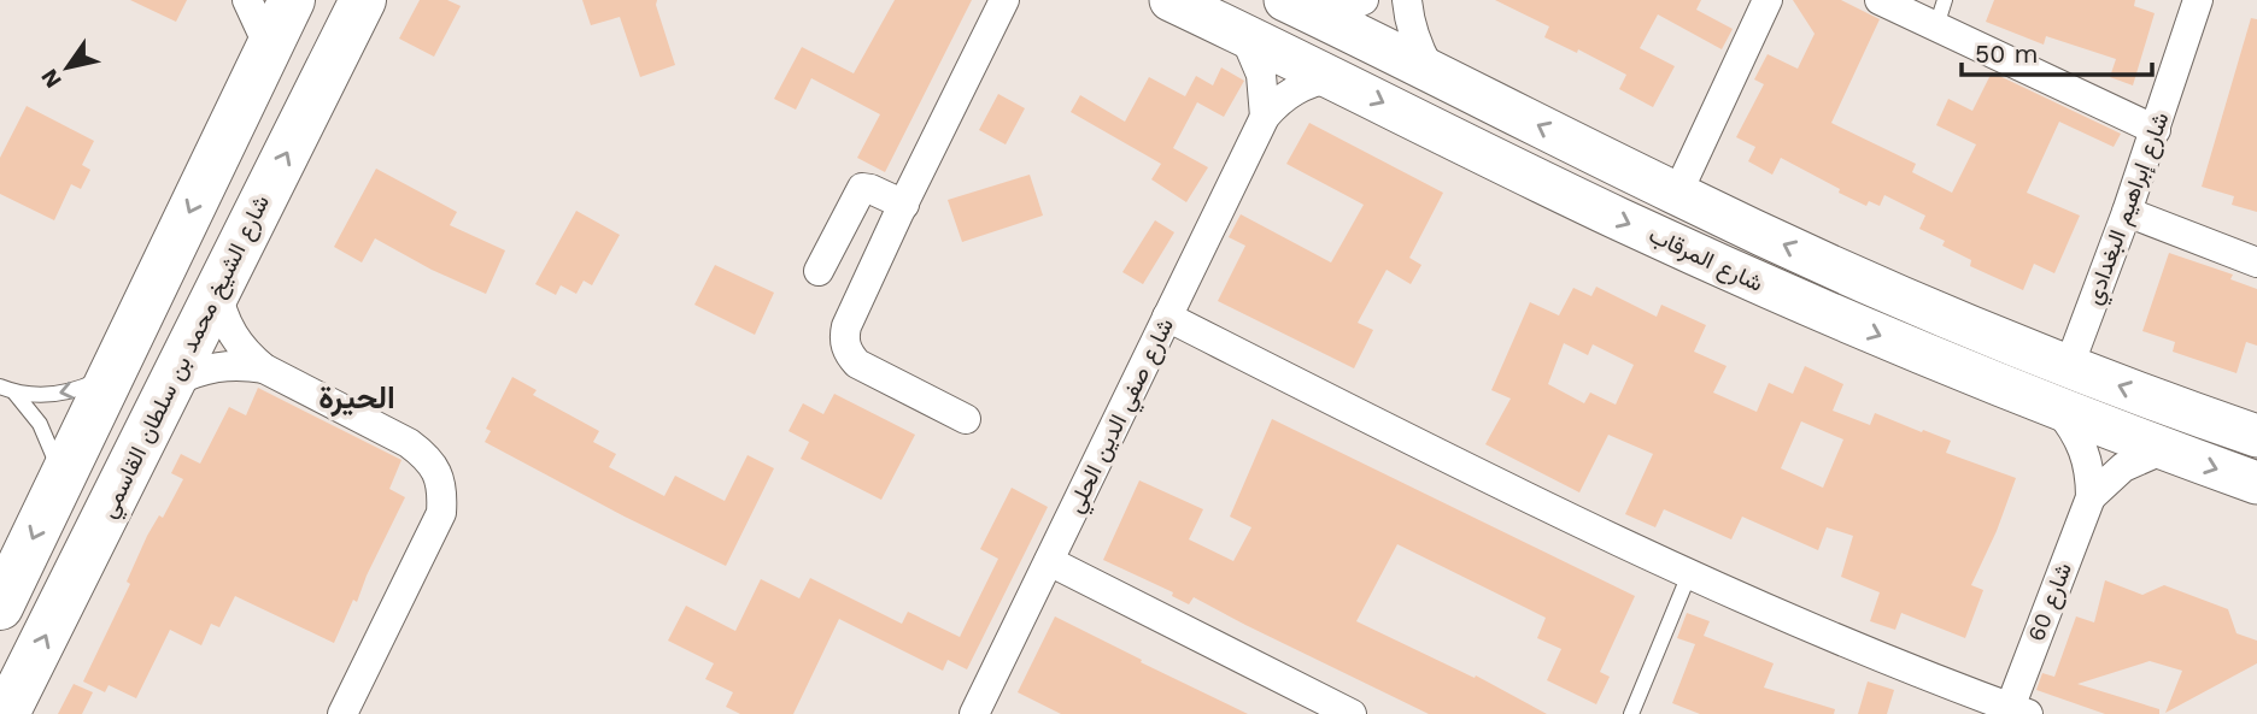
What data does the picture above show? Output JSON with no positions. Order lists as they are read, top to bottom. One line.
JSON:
{"streets":{"main road":["شارع المرقاب","شارع الشيخ محمد بن سلطان القاسمي"],"street":["شارع إبراهيم البغدادي","شارع صفي الدين الحلي","شارع 60"]},"crossings":[["شارع إبراهيم البغدادي","شارع المرقاب"],["شارع المرقاب","شارع صفي الدين الحلي"],["شارع المرقاب","شارع 60"]],"districts":["الحيرة"],"scale_bar":"50 m","north":"bottom left"}
